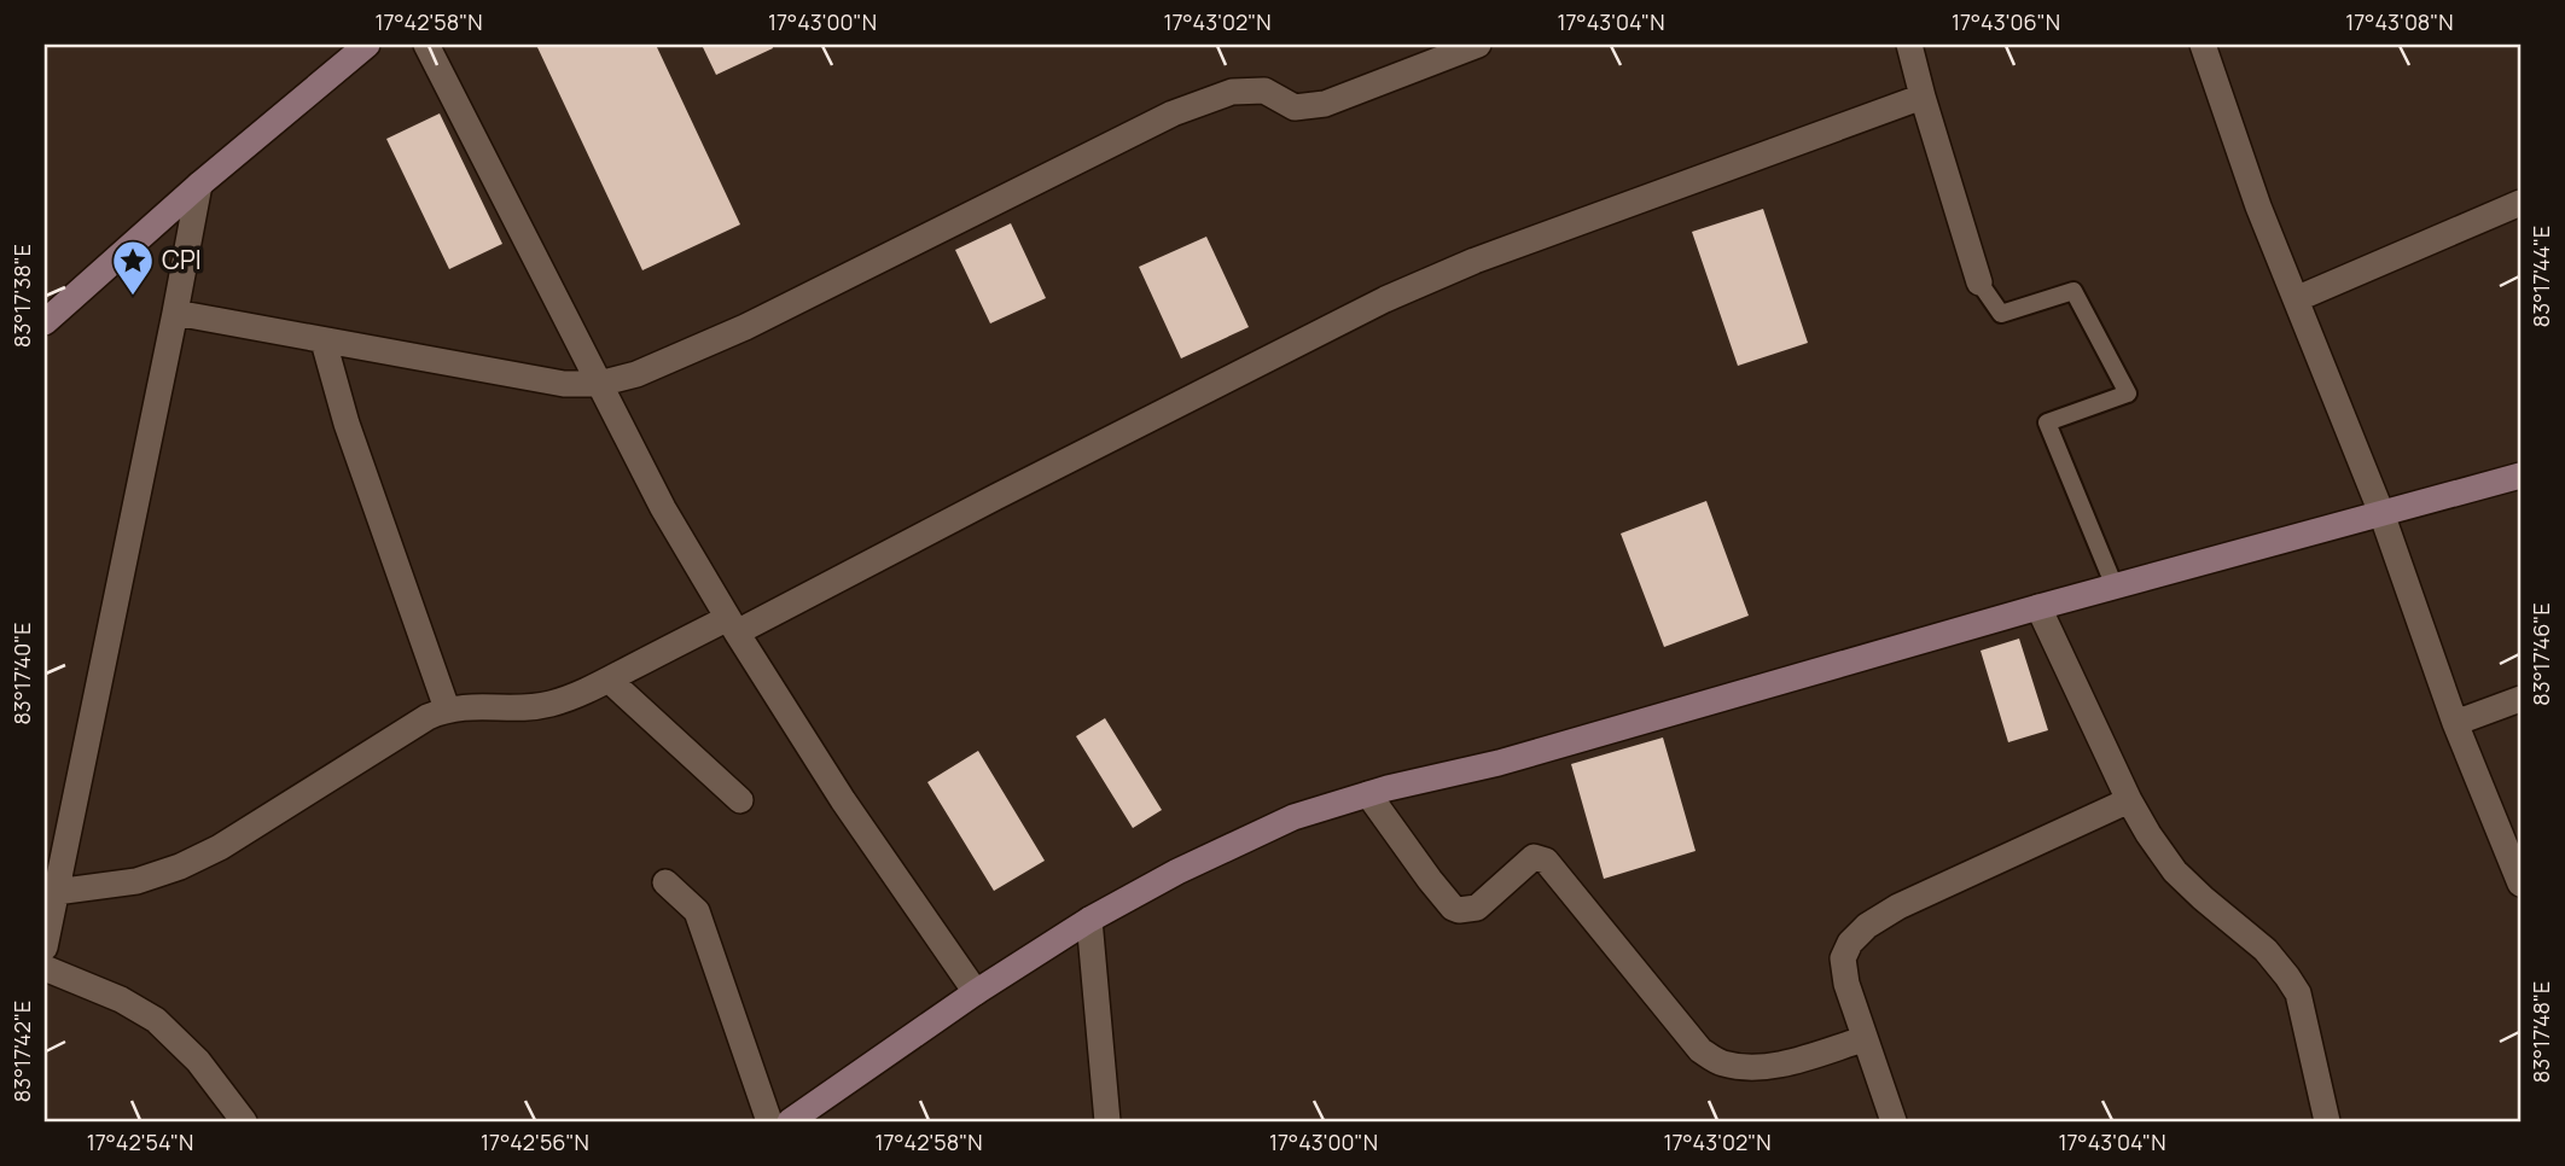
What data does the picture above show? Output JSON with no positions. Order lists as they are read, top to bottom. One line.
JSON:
{"places":{"place":["CPI"]},"coordinates":["17°42'58\"N","17°43'00\"N","17°43'02\"N","17°43'04\"N","17°43'06\"N","17°43'08\"N","83°17'44\"E","83°17'38\"E","83°17'46\"E","83°17'40\"E","83°17'48\"E","83°17'42\"E","17°42'54\"N","17°42'56\"N"]}
